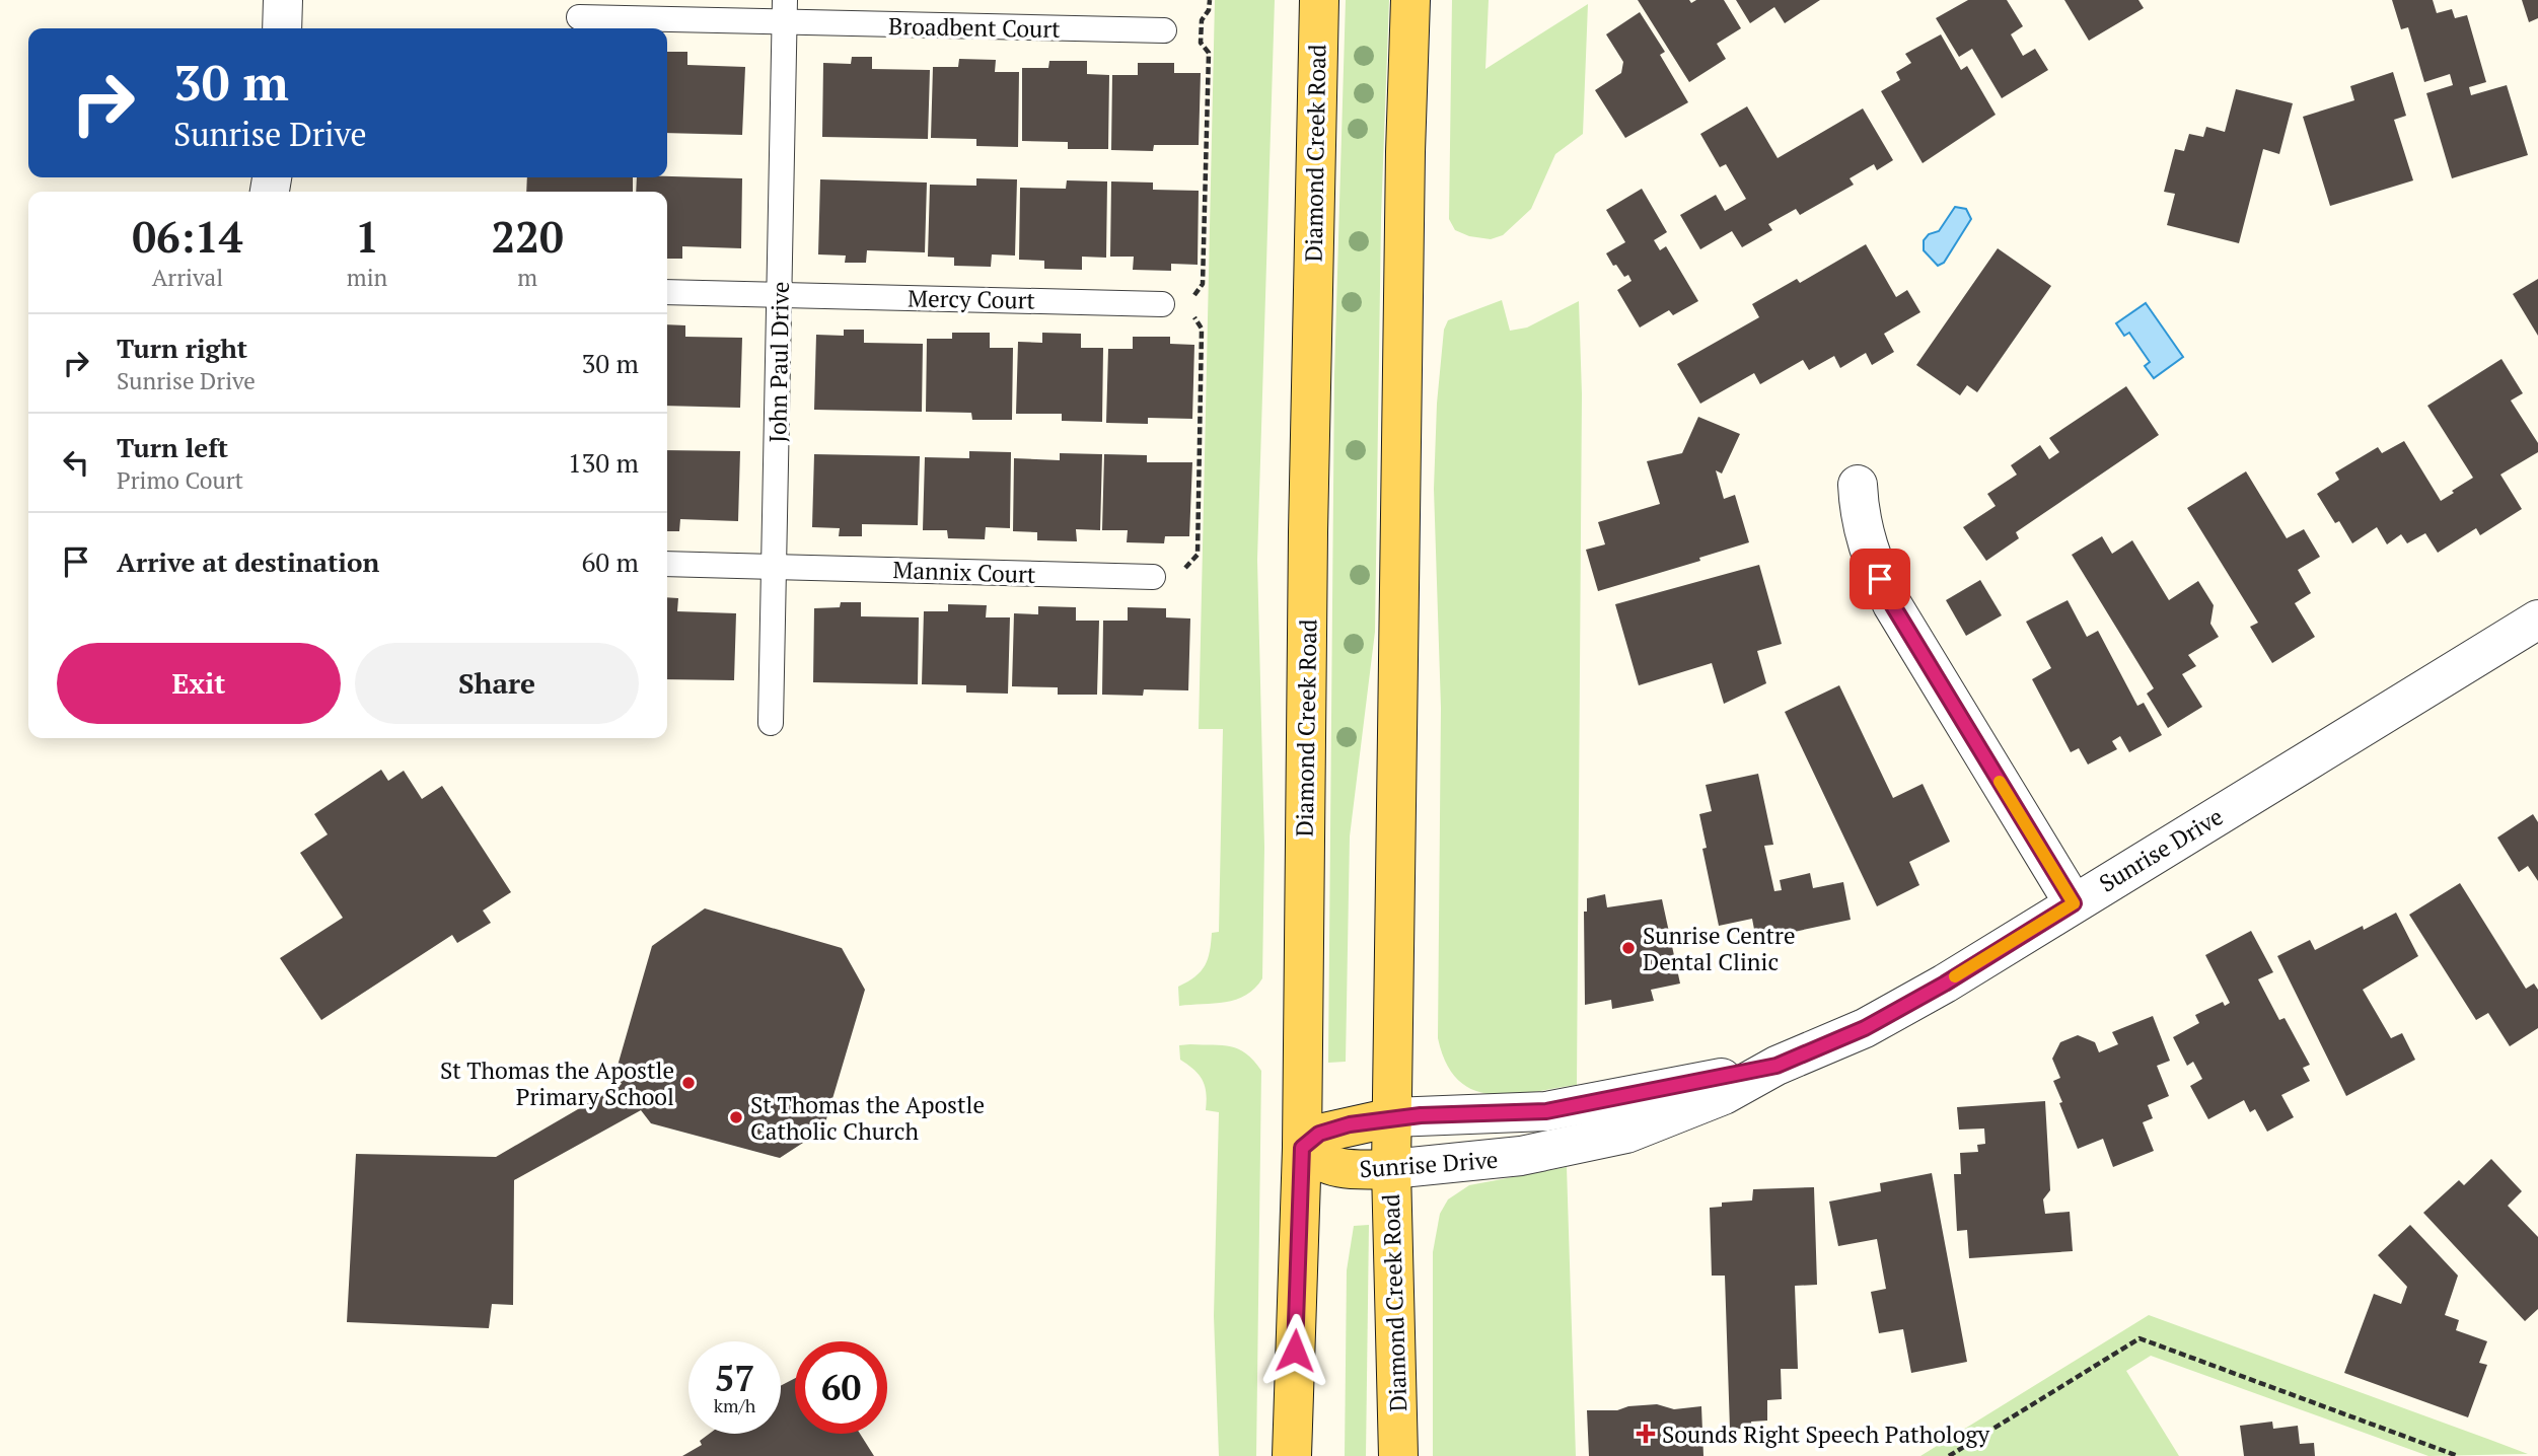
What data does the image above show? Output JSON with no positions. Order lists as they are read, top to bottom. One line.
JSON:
{"streets":{"main road":["Diamond Creek Road","Sunrise Drive"],"lane":["Broadbent Court","Mercy Court","John Paul Drive","Mannix Court"]},"crossings":[["Broadbent Court","John Paul Drive"],["Diamond Creek Road","Sunrise Drive"],["Mercy Court","John Paul Drive"],["John Paul Drive","Mannix Court"]],"places":{"other":["Sunrise Centre Dental Clinic","St Thomas the Apostle Primary School","St Thomas the Apostle Catholic Church"],"health":["Sounds Right Speech Pathology"]},"page":{"turn":["30 m","Sunrise Drive"],"eta":["06:14","Arrival","1","min","220","m"],"list":[{"name":"Turn right","note":"Sunrise Drive","value":"30 m"},{"name":"Turn left","note":"Primo Court","value":"130 m"},{"name":"Arrive at destination","value":"60 m"}],"buttons":["Exit","Share"],"speed":"57 km/h","limit":"60"}}
